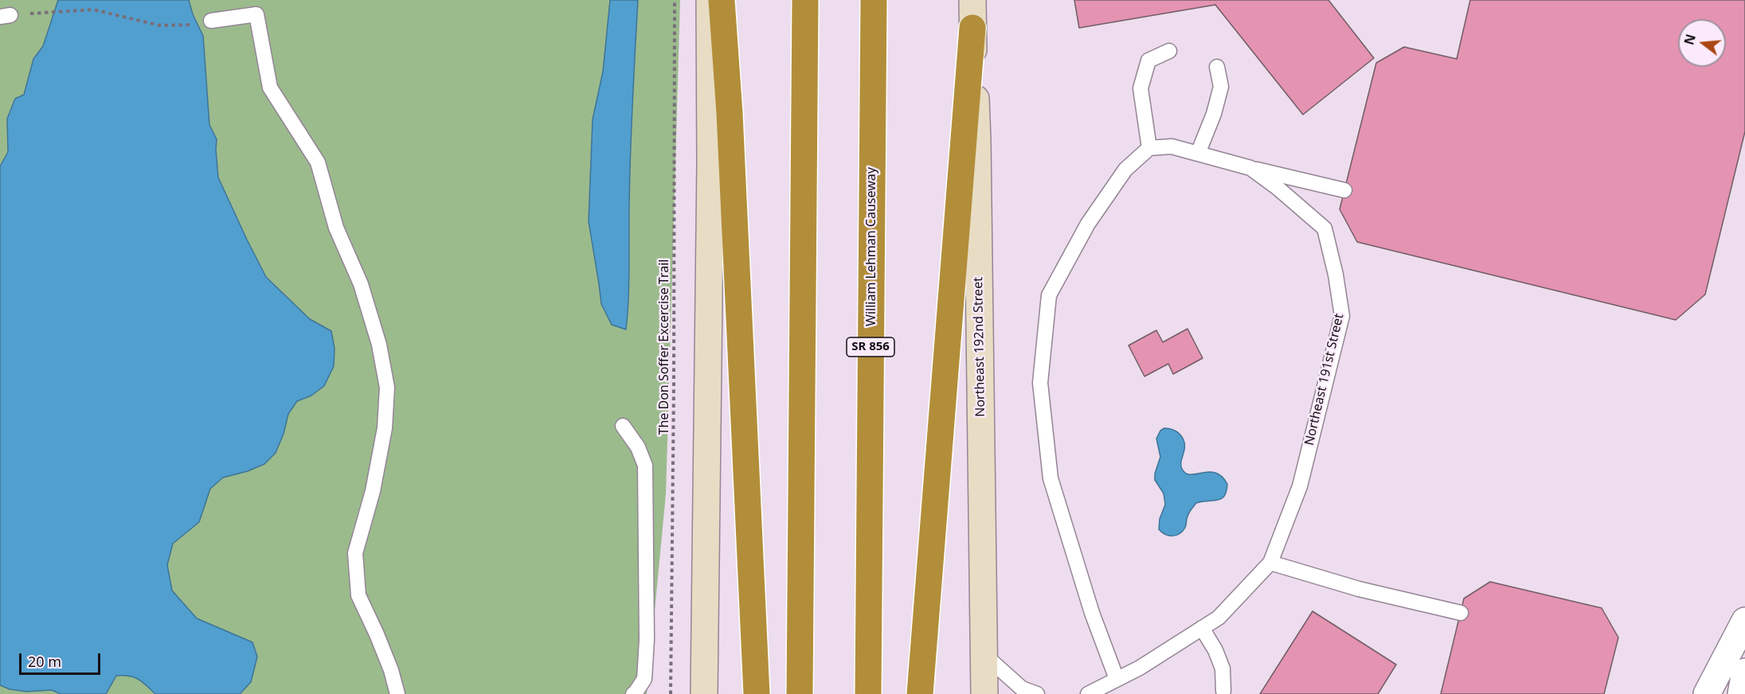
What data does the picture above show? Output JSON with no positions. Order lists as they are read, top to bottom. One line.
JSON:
{"streets":{"highway":["William Lehman Causeway","SR 856"],"street":["Northeast 192nd Street"],"lane":["Northeast 191st Street"],"path":["The Don Soffer Excercise Trail"]},"scale_bar":"20 m","north":"left"}
